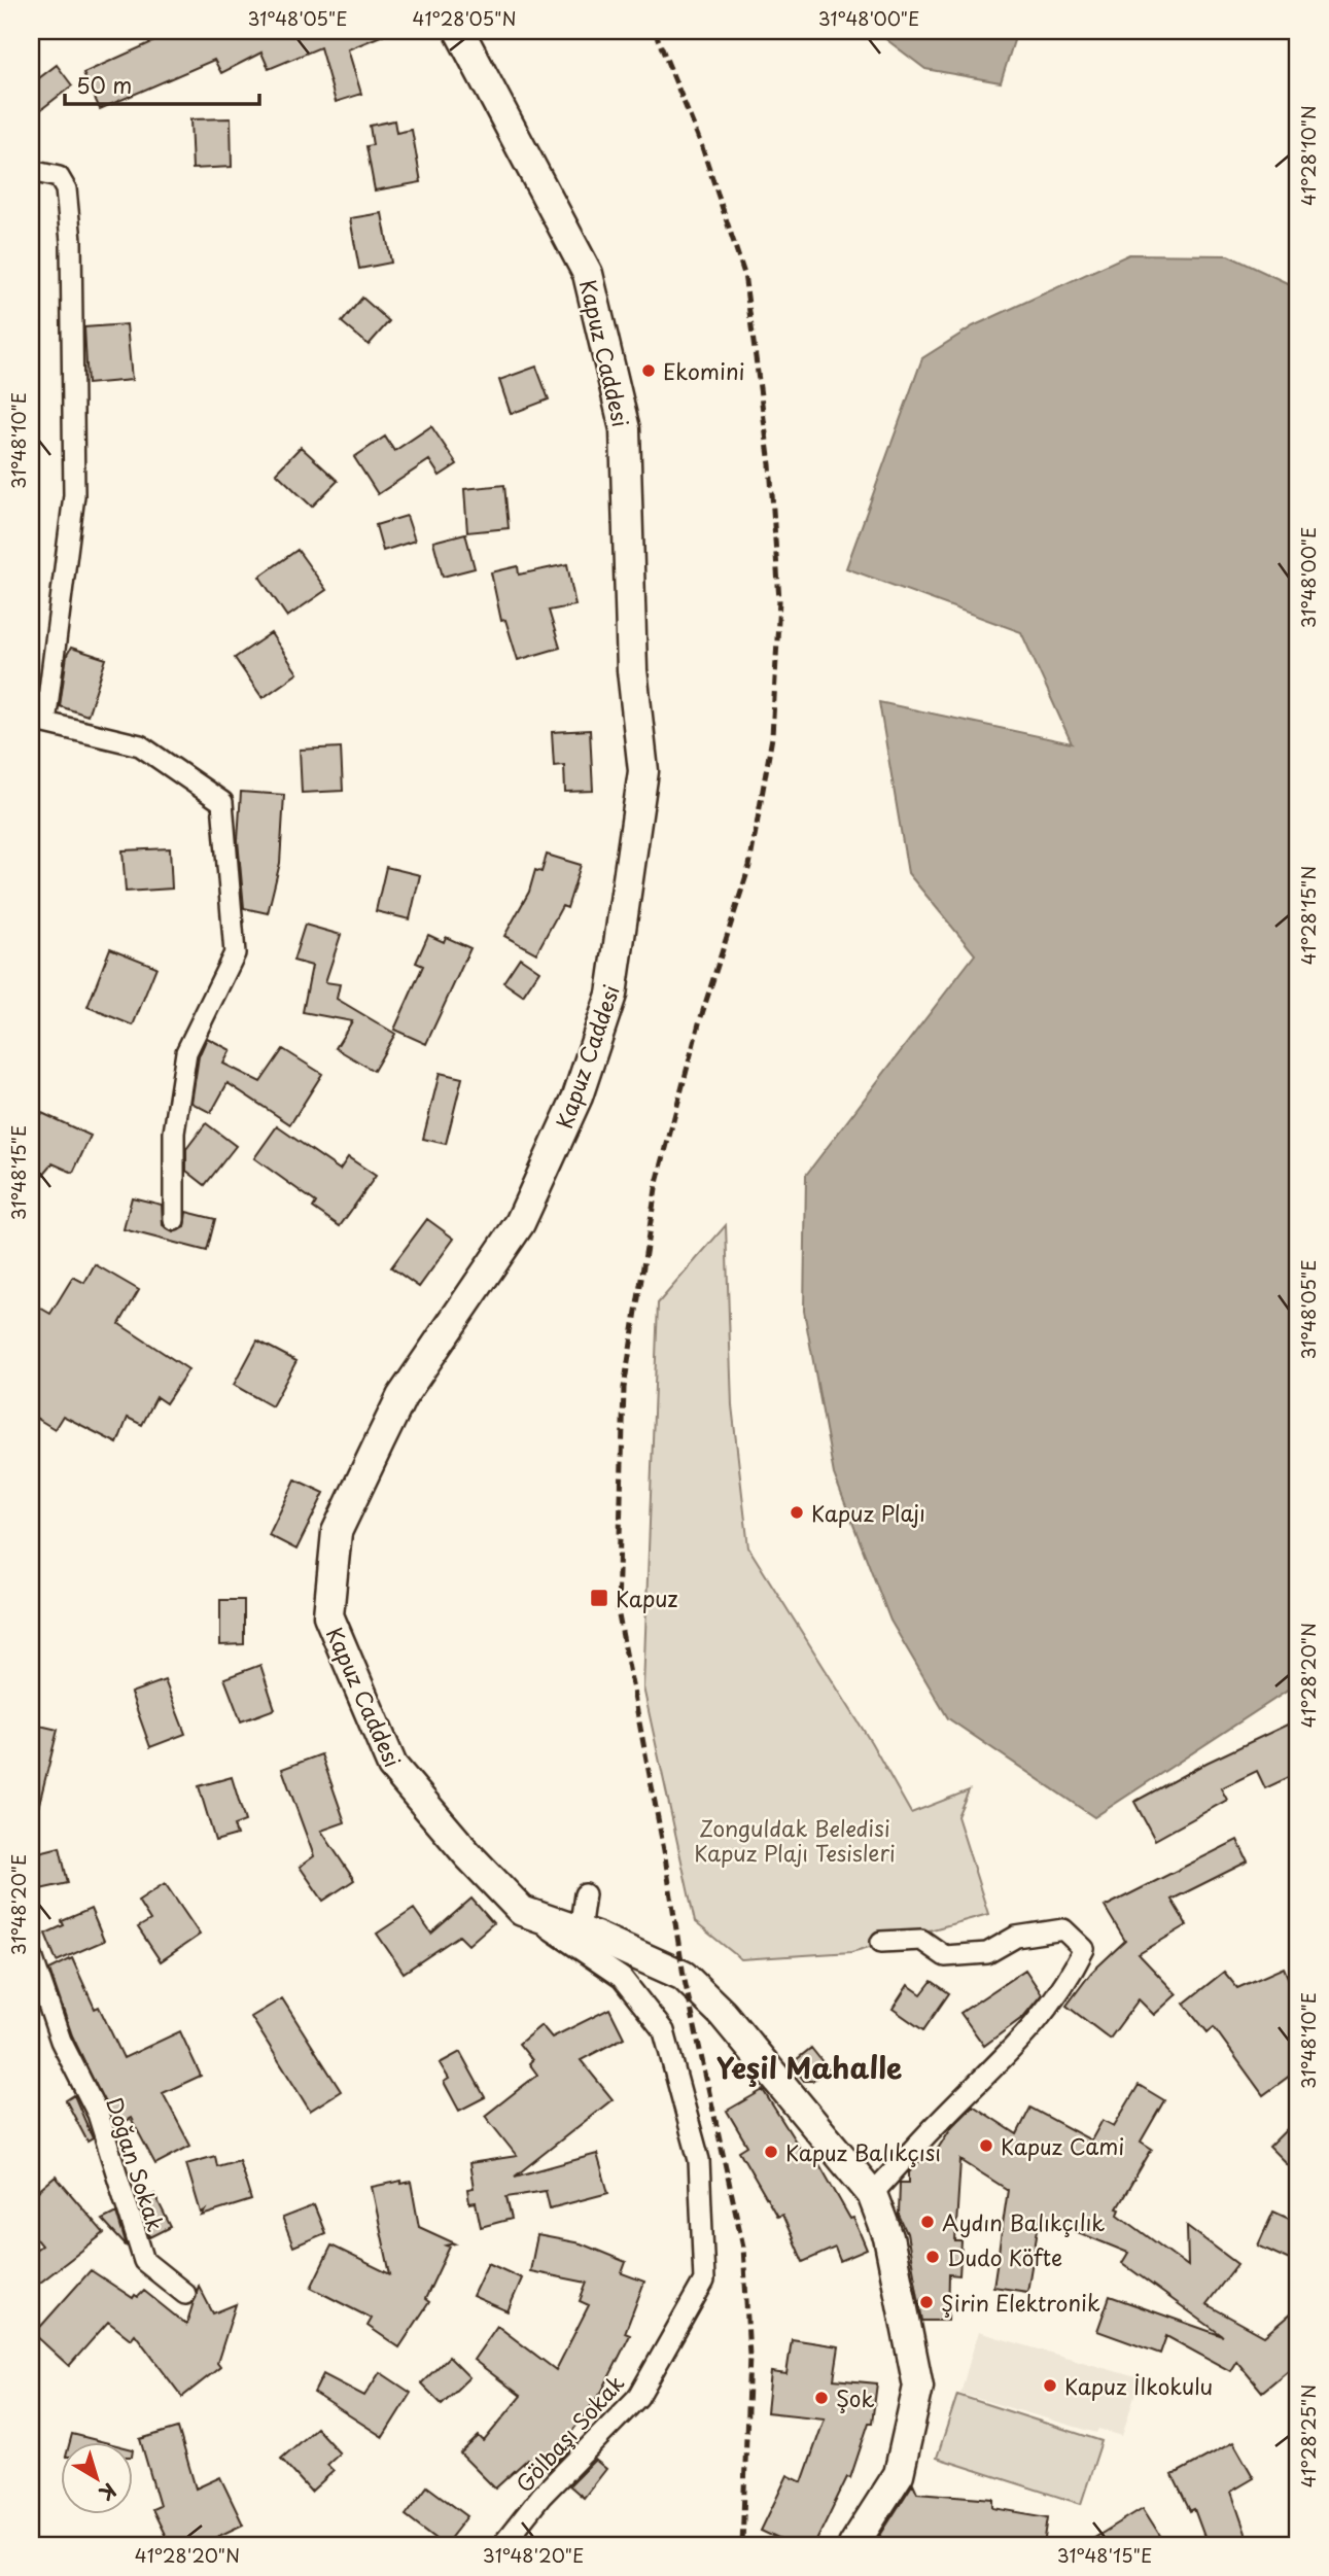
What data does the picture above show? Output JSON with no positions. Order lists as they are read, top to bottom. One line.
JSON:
{"streets":{"main road":["Kapuz Caddesi"],"street":["Doğan Sokak","Gölbaşı Sokak"]},"crossings":[["Kapuz Caddesi","Gölbaşı Sokak"]],"districts":["Yeşil Mahalle"],"parks":["Zonguldak Beledisi Kapuz Plajı Tesisleri"],"places":{"other":["Ekomini","Kapuz Plajı","Kapuz Cami","Kapuz Balıkçısı","Aydın Balıkçılık","Dudo Köfte","Şirin Elektronik","Kapuz İlkokulu","Şok"],"transit":["Kapuz"]},"scale_bar":"50 m","north":"bottom right","coordinates":["31°48'05\"E","41°28'05\"N","31°48'00\"E","41°28'10\"N","31°48'10\"E","41°28'15\"N","31°48'15\"E","41°28'20\"N","31°48'20\"E","41°28'25\"N"]}
